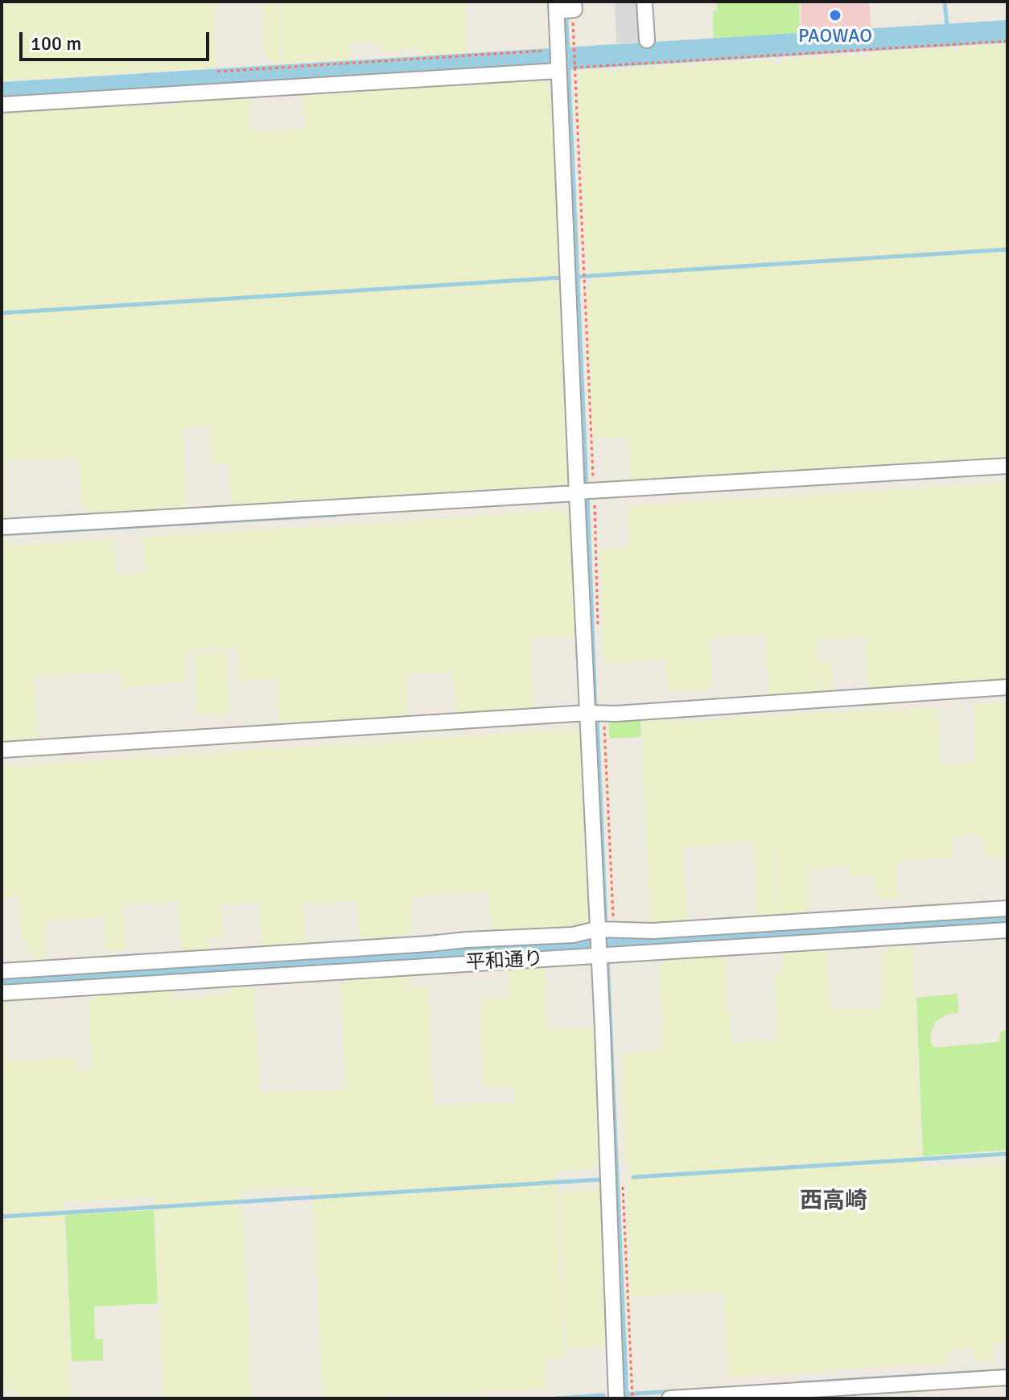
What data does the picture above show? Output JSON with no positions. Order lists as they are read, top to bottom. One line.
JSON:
{"streets":{"street":["平和通り"]},"districts":["西高崎"],"places":["PAOWAO"],"scale_bar":"100 m"}
